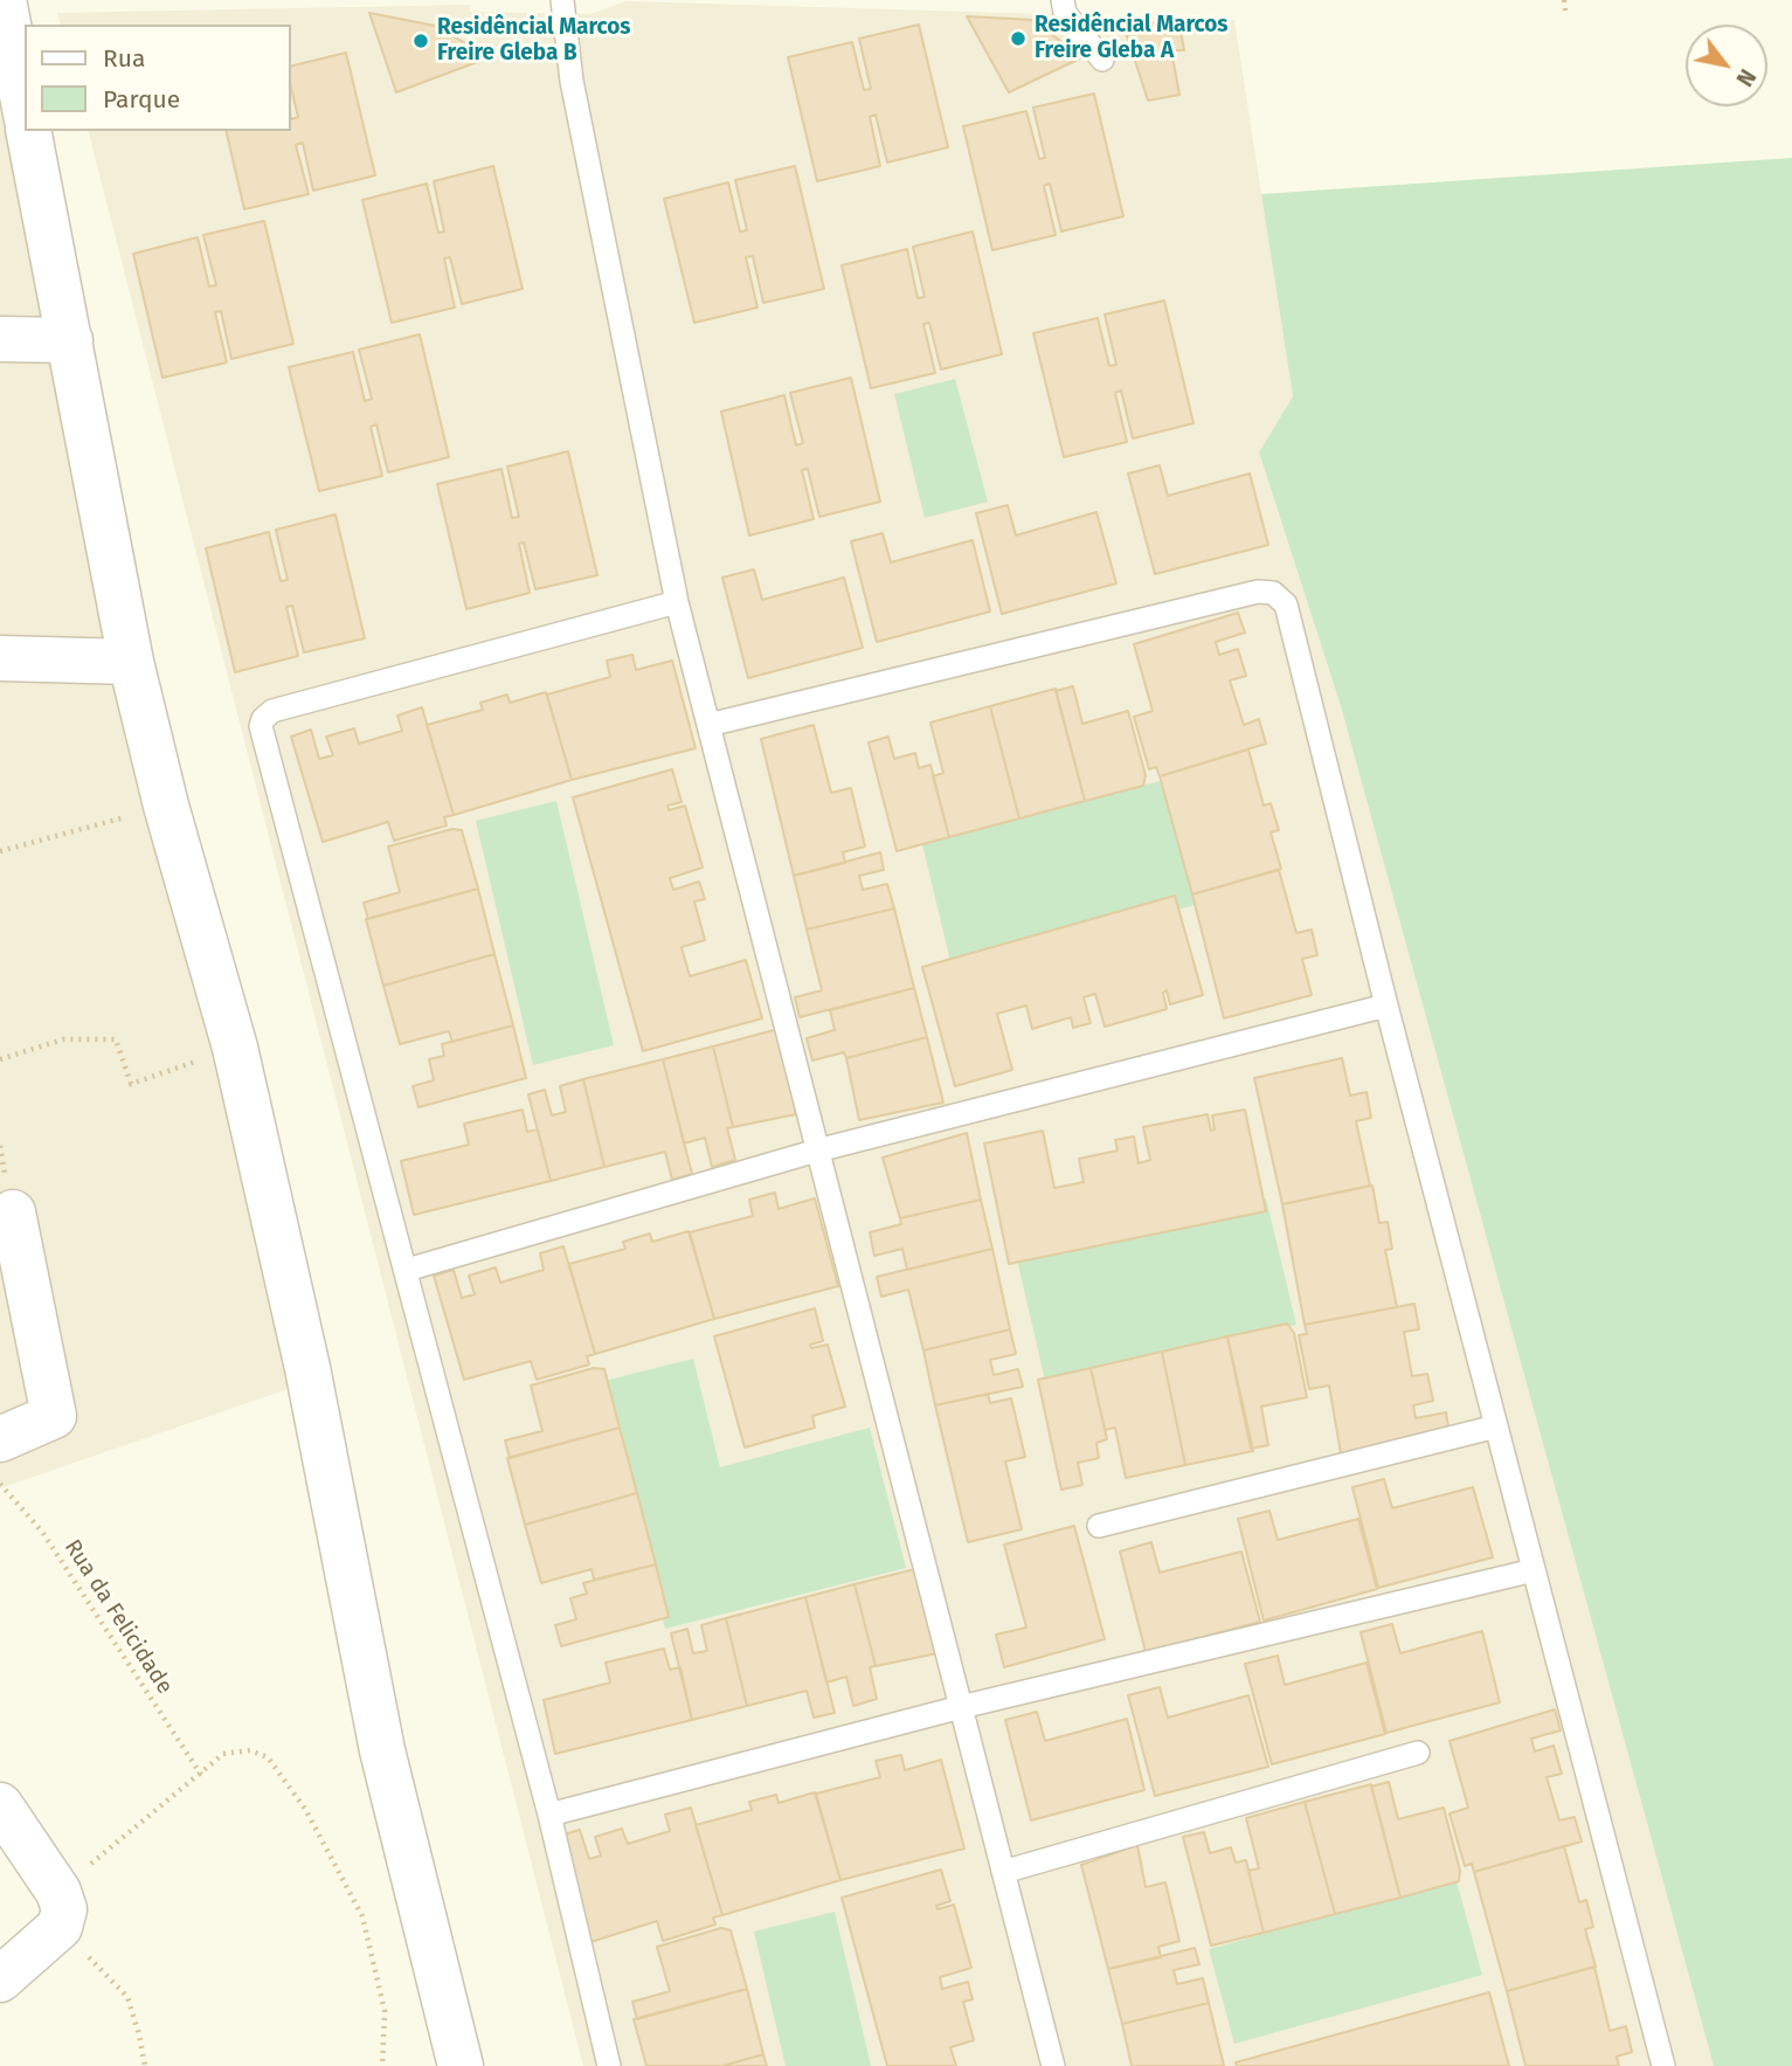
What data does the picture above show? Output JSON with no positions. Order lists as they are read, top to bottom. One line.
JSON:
{"streets":{"path":["Rua da Felicidade"]},"places":["Residêncial Marcos Freire Gleba A","Residêncial Marcos Freire Gleba B"],"legend":["Rua","Parque"],"north":"bottom right"}
